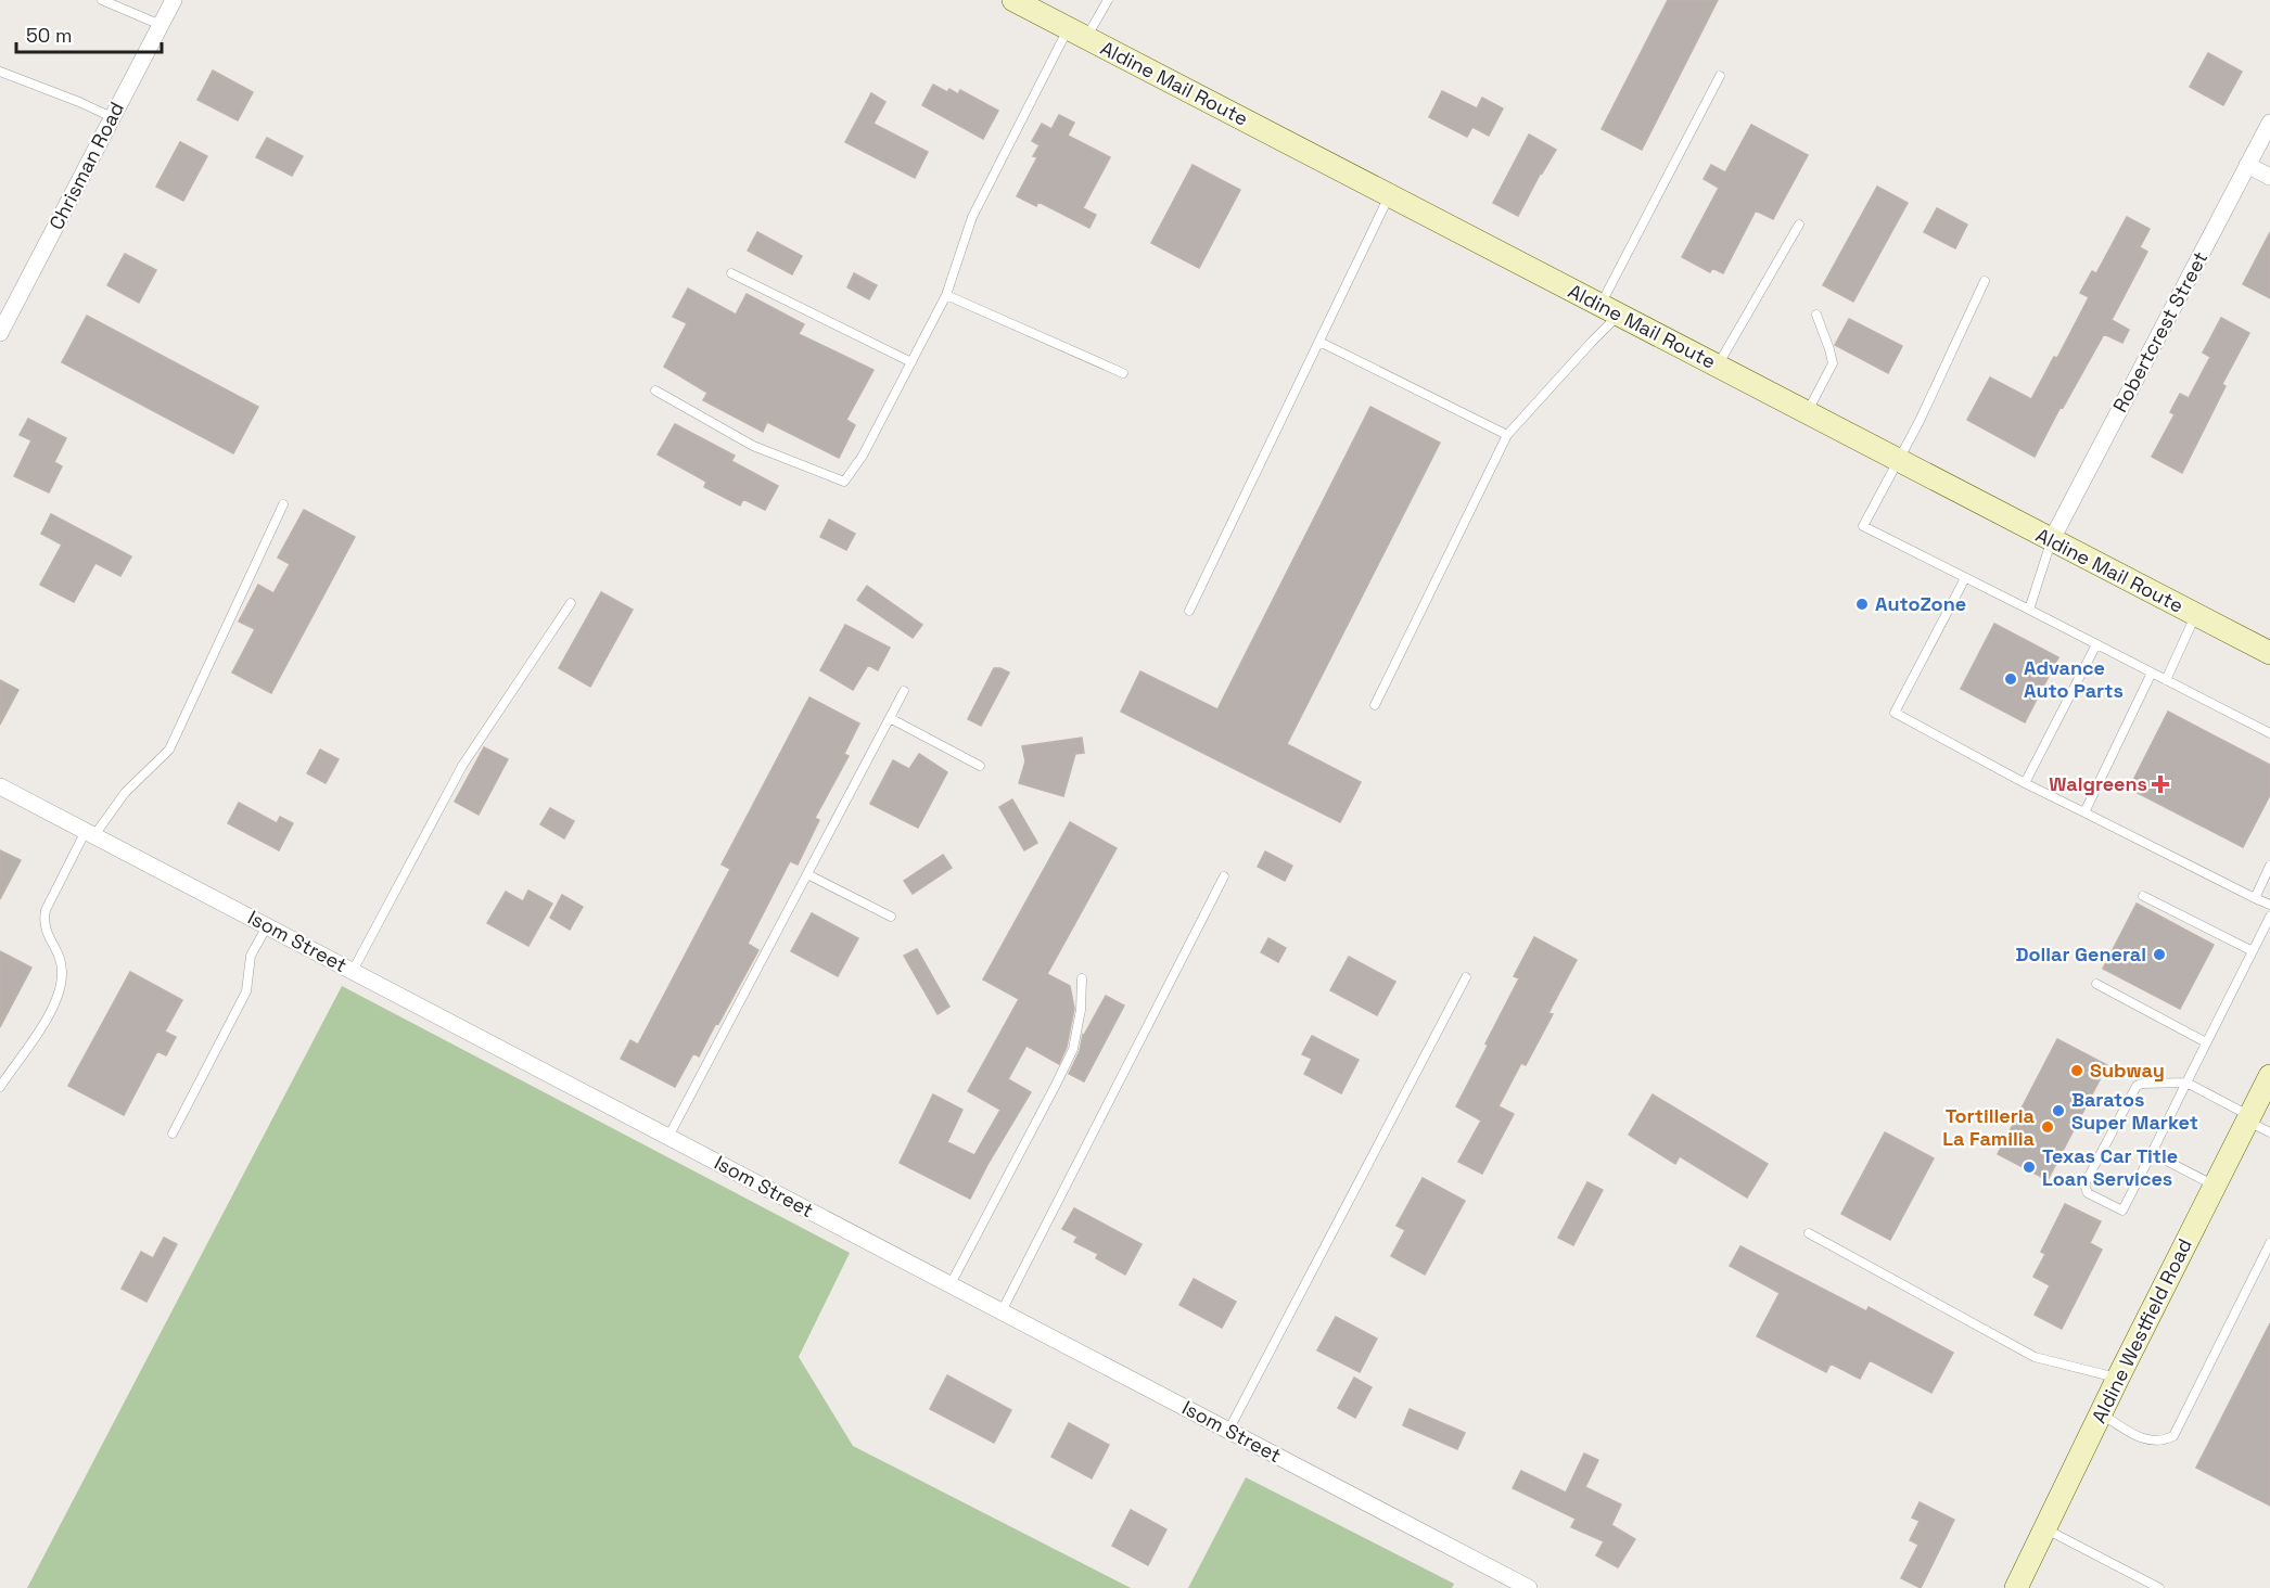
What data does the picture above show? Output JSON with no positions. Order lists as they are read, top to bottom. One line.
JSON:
{"streets":{"main road":["Aldine Mail Route","Aldine Westfield Road"],"street":["Chrisman Road","Robertcrest Street","Isom Street"]},"crossings":[["Aldine Mail Route","Robertcrest Street"]],"places":{"other":["AutoZone","Advance Auto Parts","Dollar General","Subway","Baratos Super Market","Tortilleria La Familia","Texas Car Title Loan Services"],"health":["Walgreens"]},"scale_bar":"50 m"}
